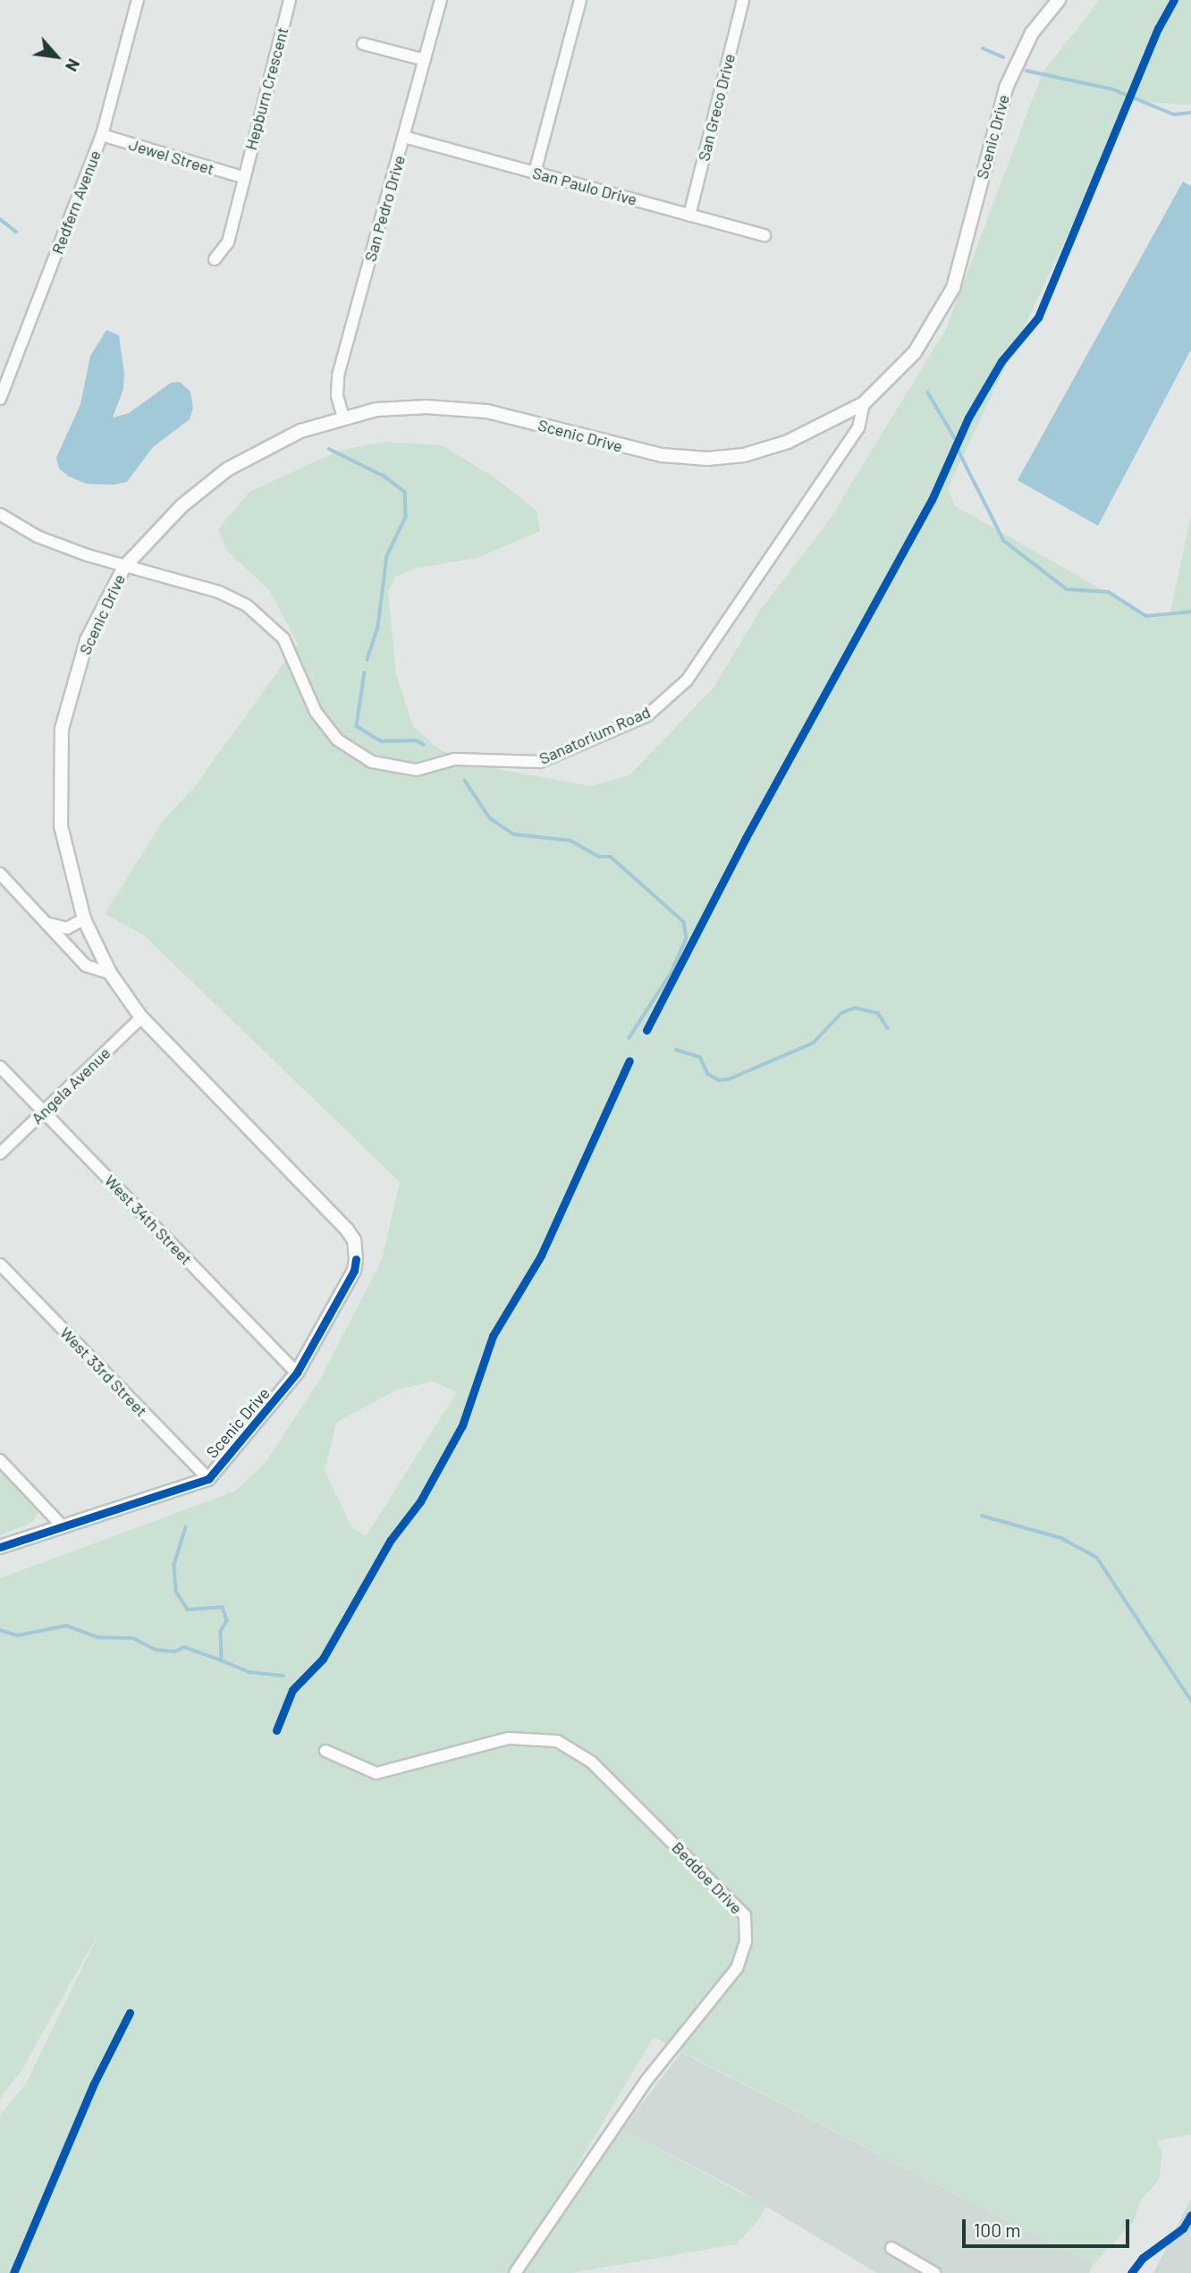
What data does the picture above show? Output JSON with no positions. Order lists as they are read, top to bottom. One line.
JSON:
{"streets":{"street":["Hepburn Crescent","San Greco Drive","Scenic Drive","Jewel Street","San Paulo Drive","Redfern Avenue","San Pedro Drive","Sanatorium Road","Angela Avenue","West 34th Street","West 33rd Street","Beddoe Drive"]},"crossings":[["Hepburn Crescent","Jewel Street"],["San Greco Drive","San Paulo Drive"],["Scenic Drive","San Pedro Drive"],["Scenic Drive","Sanatorium Road"],["Scenic Drive","Angela Avenue"],["Scenic Drive","West 34th Street"],["Scenic Drive","West 33rd Street"],["Jewel Street","Redfern Avenue"],["San Paulo Drive","San Pedro Drive"],["Angela Avenue","West 34th Street"]],"scale_bar":"100 m","north":"bottom right"}
